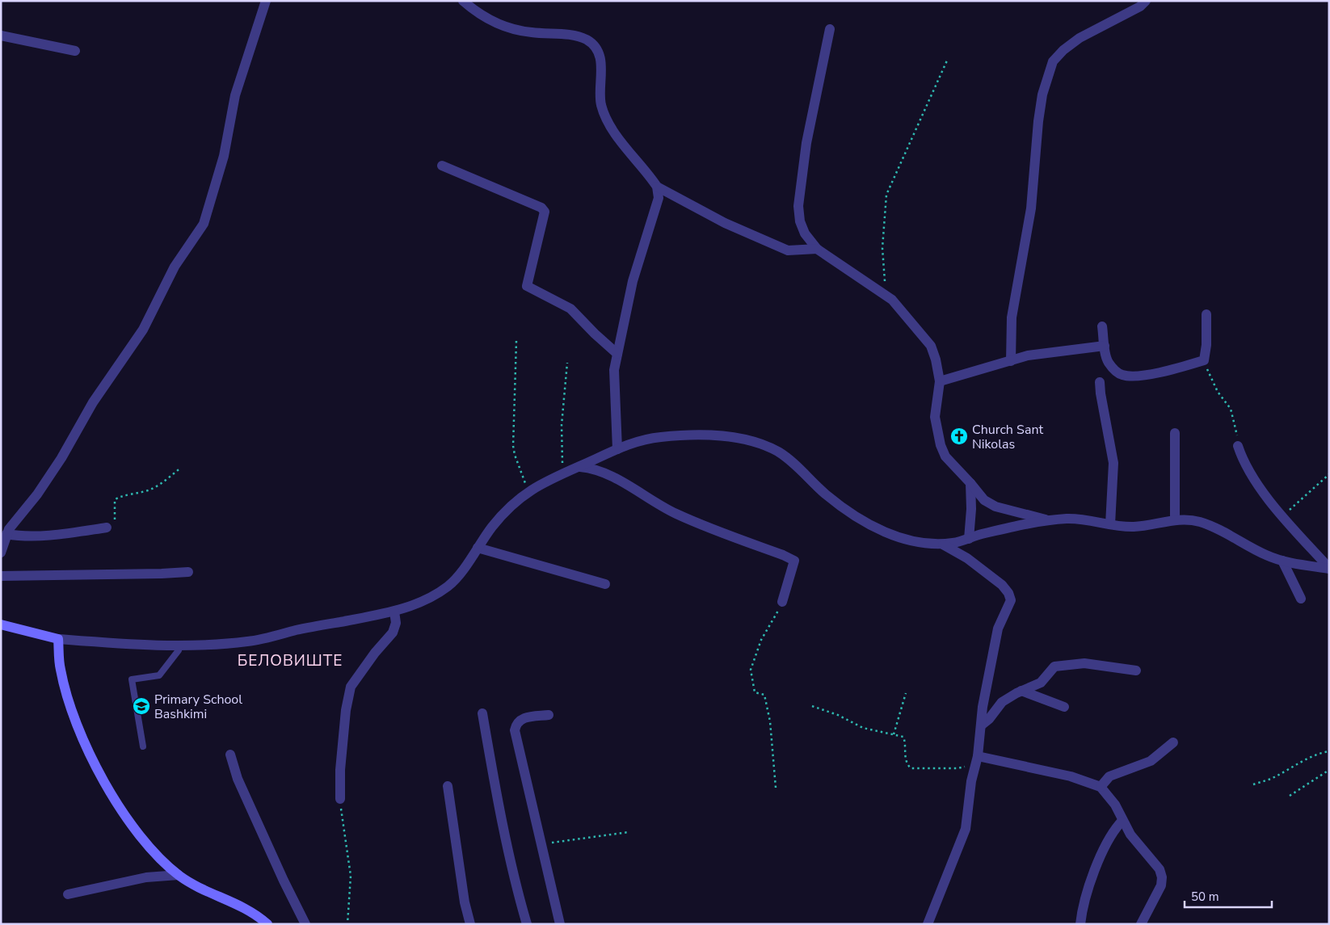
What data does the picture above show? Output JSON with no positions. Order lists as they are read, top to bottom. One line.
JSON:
{"districts":["БЕЛОВИШТЕ"],"places":{"church":["Church Sant Nikolas"],"school or university":["Primary School Bashkimi"]},"scale_bar":"50 m"}
